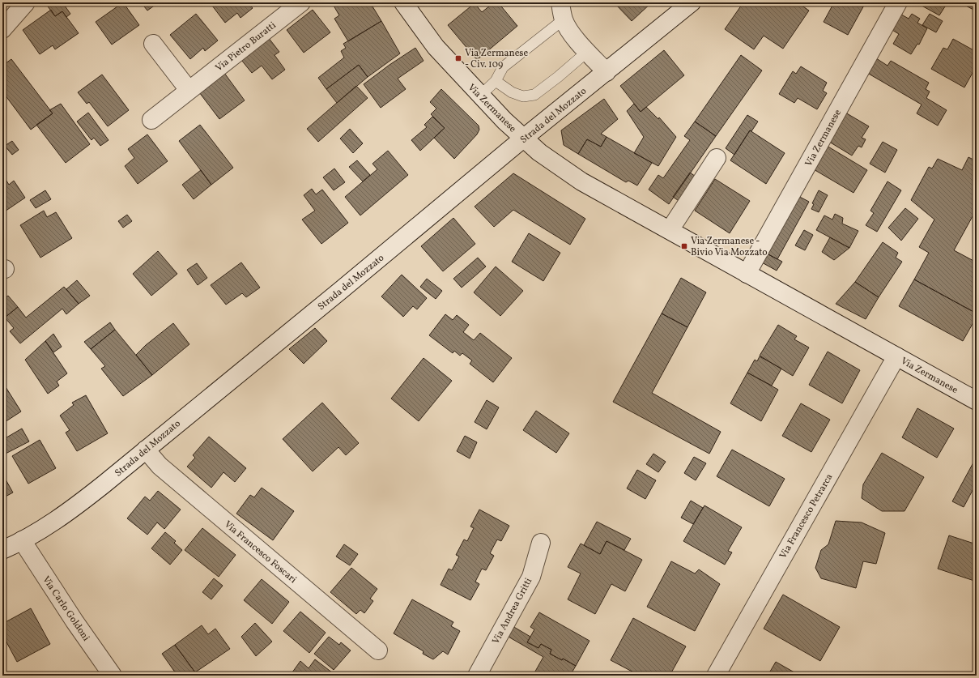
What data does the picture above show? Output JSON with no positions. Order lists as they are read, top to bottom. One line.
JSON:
{"streets":{"street":["Via Pietro Buratti","Via Zermanese","Strada del Mozzato","Via Francesco Petrarca","Via Francesco Foscari","Via Carlo Goldoni","Via Andrea Gritti"]},"crossings":[["Via Zermanese","Strada del Mozzato"],["Via Zermanese","Via Francesco Petrarca"],["Strada del Mozzato","Via Francesco Foscari"],["Strada del Mozzato","Via Carlo Goldoni"]],"places":{"transit":["Via Zermanese - Civ. 109","Via Zermanese - Bivio Via Mozzato"]}}
